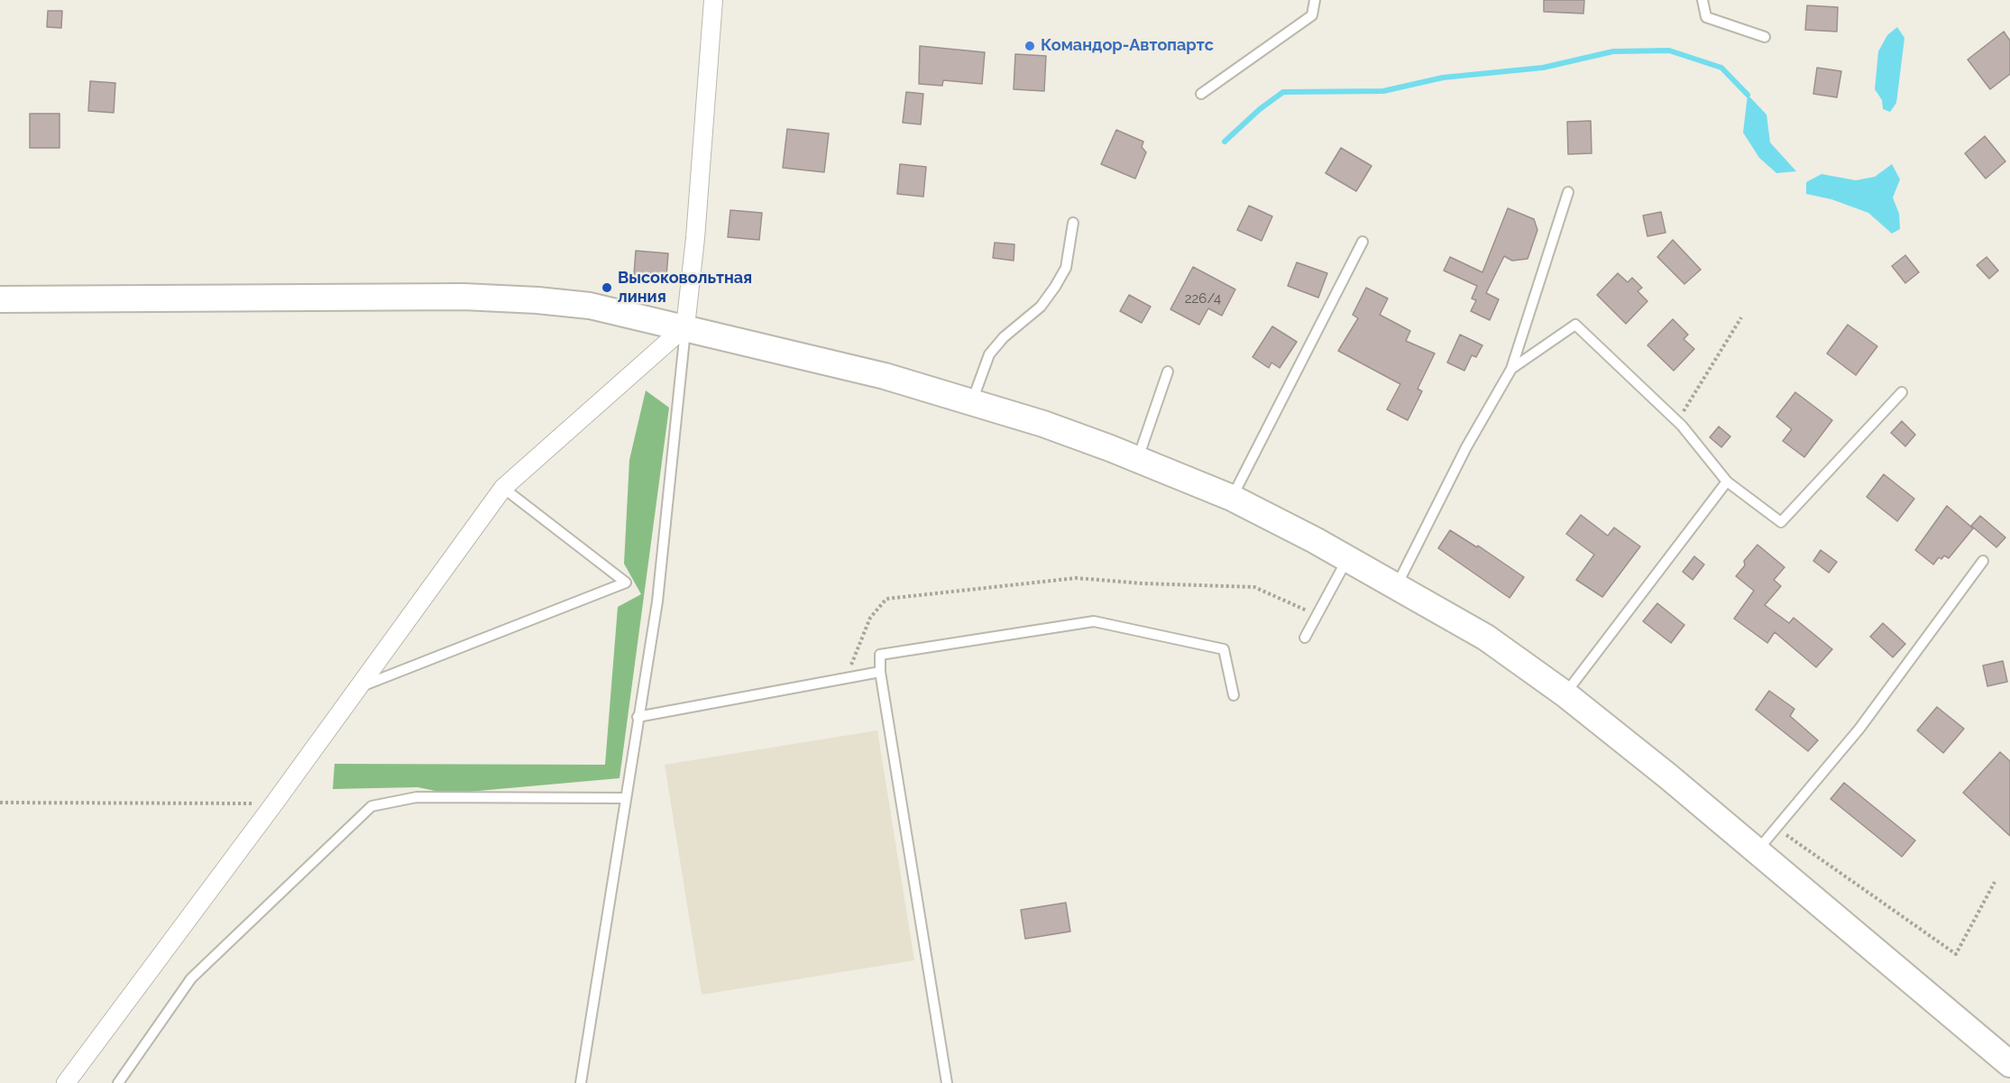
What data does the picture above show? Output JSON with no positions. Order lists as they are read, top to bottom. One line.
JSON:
{"places":["Командор-Автопартс","Высоковольтная линия"],"house_numbers":["226/4"]}
